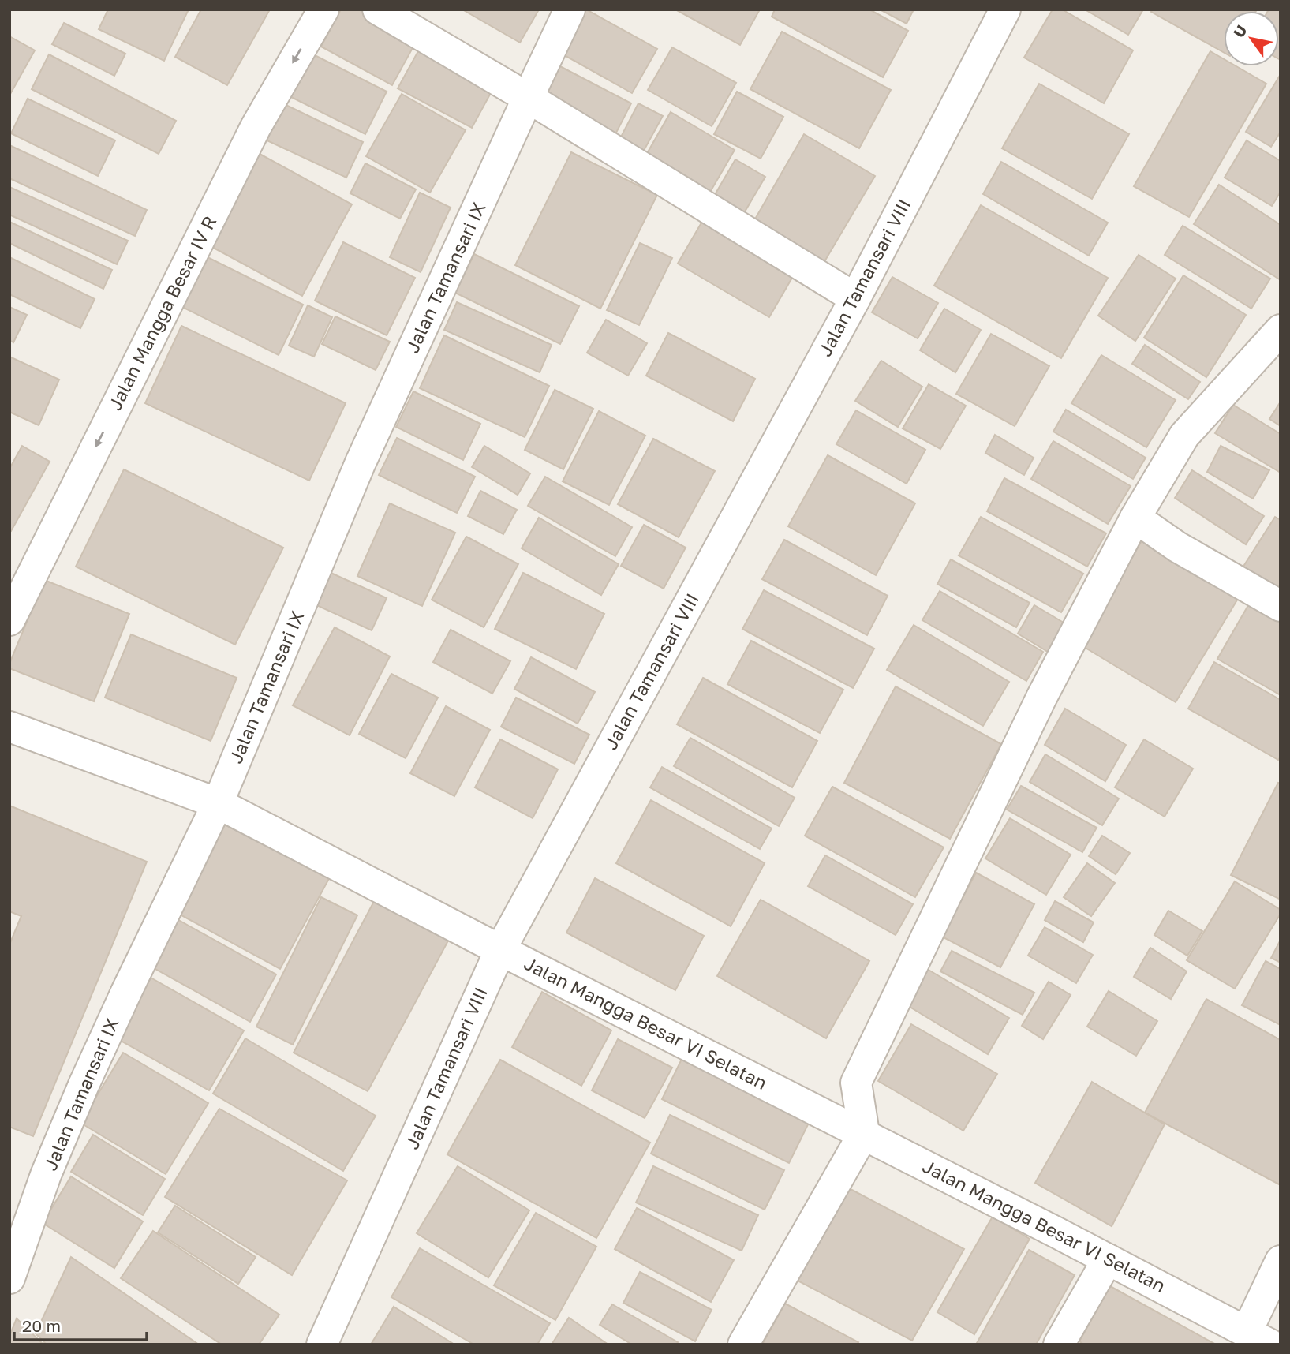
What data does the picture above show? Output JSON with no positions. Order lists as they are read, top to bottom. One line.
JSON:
{"streets":{"street":["Jalan Tamansari IX","Jalan Tamansari VIII","Jalan Mangga Besar IV R","Jalan Mangga Besar VI Selatan"]},"crossings":[["Jalan Tamansari IX","Jalan Mangga Besar VI Selatan"],["Jalan Tamansari VIII","Jalan Mangga Besar VI Selatan"]],"one_way":["Jalan Mangga Besar IV R"],"scale_bar":"20 m","north":"top left"}
